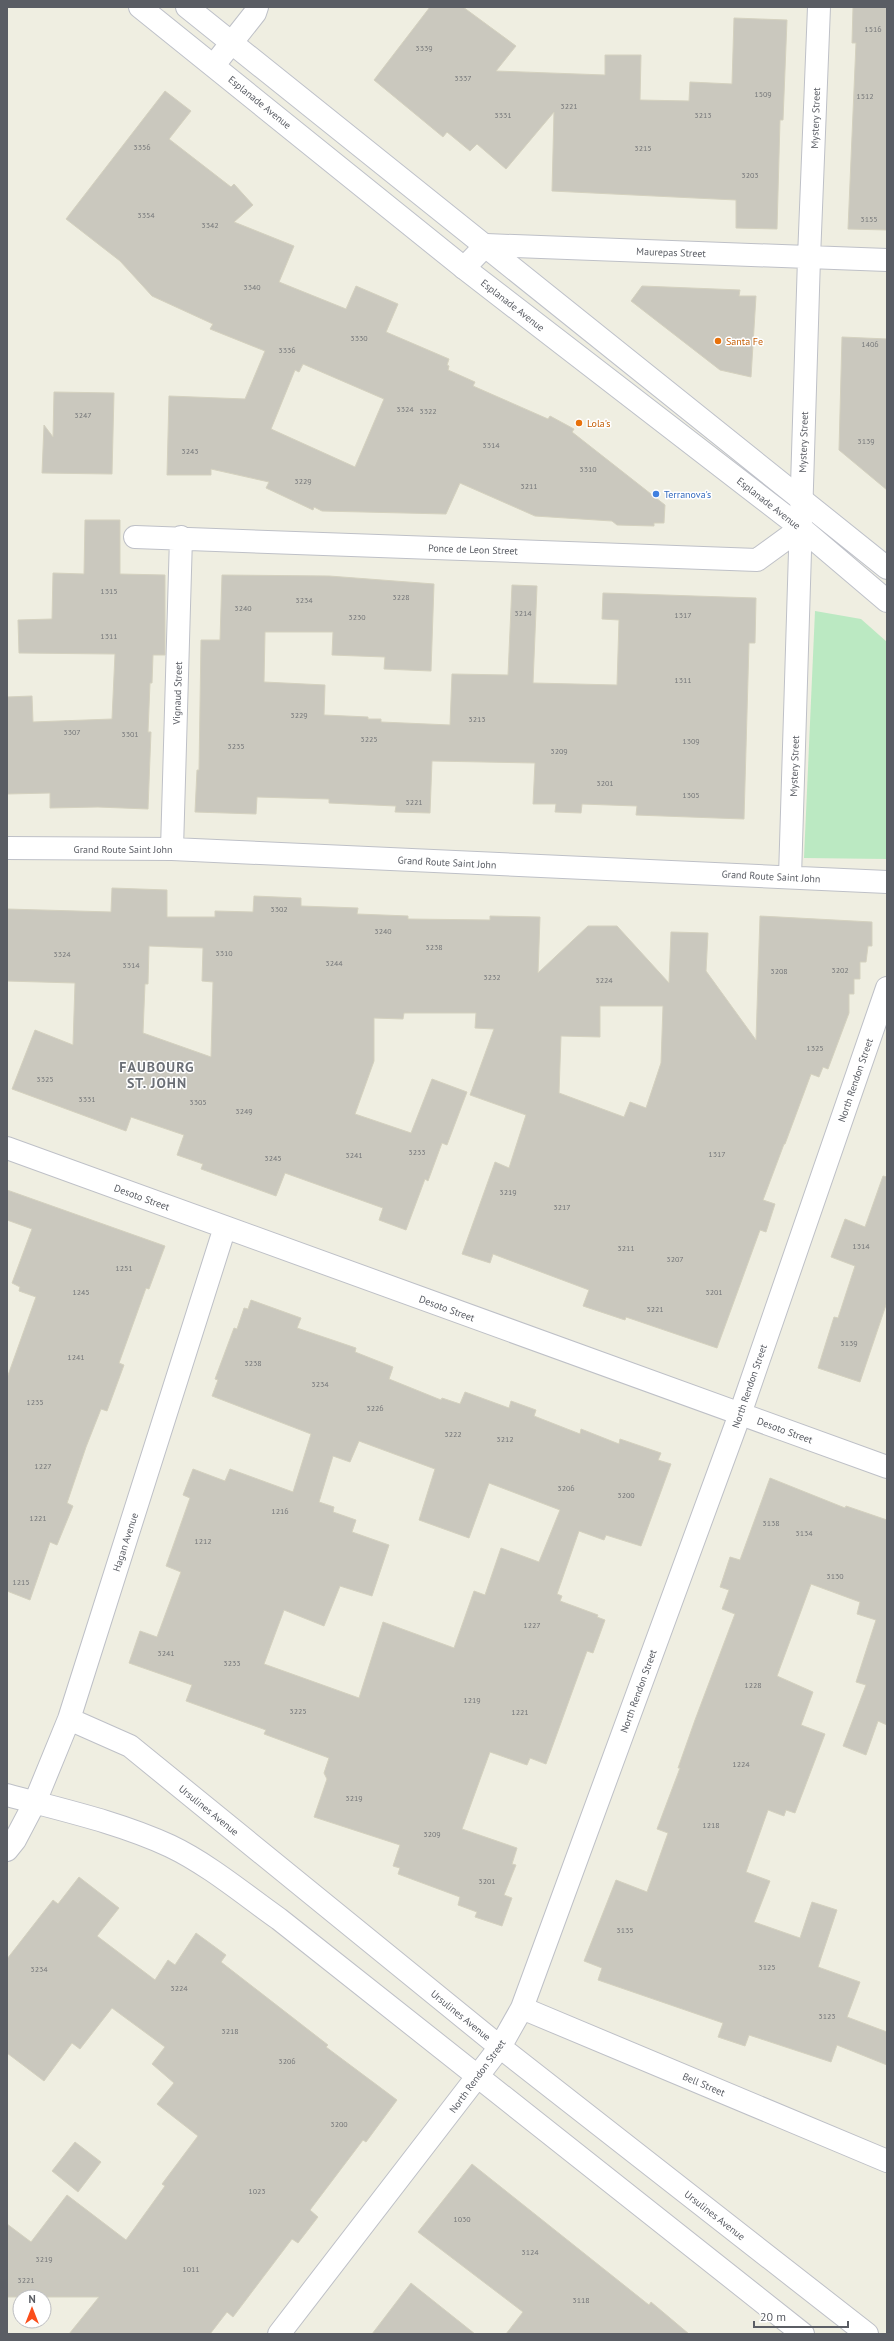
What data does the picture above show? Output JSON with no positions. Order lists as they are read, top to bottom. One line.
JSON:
{"streets":{"street":["Esplanade Avenue","Mystery Street","Maurepas Street","Ponce de Leon Street","Vignaud Street","Grand Route Saint John","North Rendon Street","Desoto Street","Hagan Avenue","Ursulines Avenue","Bell Street"]},"crossings":[["Esplanade Avenue","Mystery Street"],["Esplanade Avenue","Ponce de Leon Street"],["Mystery Street","Maurepas Street"],["Mystery Street","Ponce de Leon Street"],["Mystery Street","Grand Route Saint John"],["Ponce de Leon Street","Vignaud Street"],["Vignaud Street","Grand Route Saint John"],["North Rendon Street","Desoto Street"],["North Rendon Street","Ursulines Avenue"],["North Rendon Street","Bell Street"],["Desoto Street","Hagan Avenue"],["Hagan Avenue","Ursulines Avenue"]],"districts":["FAUBOURG ST. JOHN"],"places":["Santa Fe","Lola's","Terranova's"],"house_numbers":["1516","3339","3337","1509","1512","3221","3331","3213","3356","3215","3203","3354","3155","3342","3340","3330","1406","3336","3324","3322","3247","3139","3314","3243","3310","3229","3211","1315","3228","3234","3240","3214","1317","3230","1311","1311","3229","3213","3307","3301","3225","1309","3235","3209","3201","1305","3221","3302","3240","3238","3310","3324","3244","3314","3202","3208","3232","3224","1325","3325","3331","3305","3249","3233","1317","3241","3245","3219","3217","1314","3211","3207","1251","1245","3201","3221","3139","1241","3238","3234","1235","3226","3222","3212","1227","3206","3200","1216","1221","3138","3134","1212","3130","1215","1227","3241","3233","1228","1219","3225","1221","1224","3219","1218","3209","3201","3135","3125","3234","3224","3123","3218","3206","3200","1023","1030","3124","3219","1011","3221","3118"],"scale_bar":"20 m","north":"top"}
